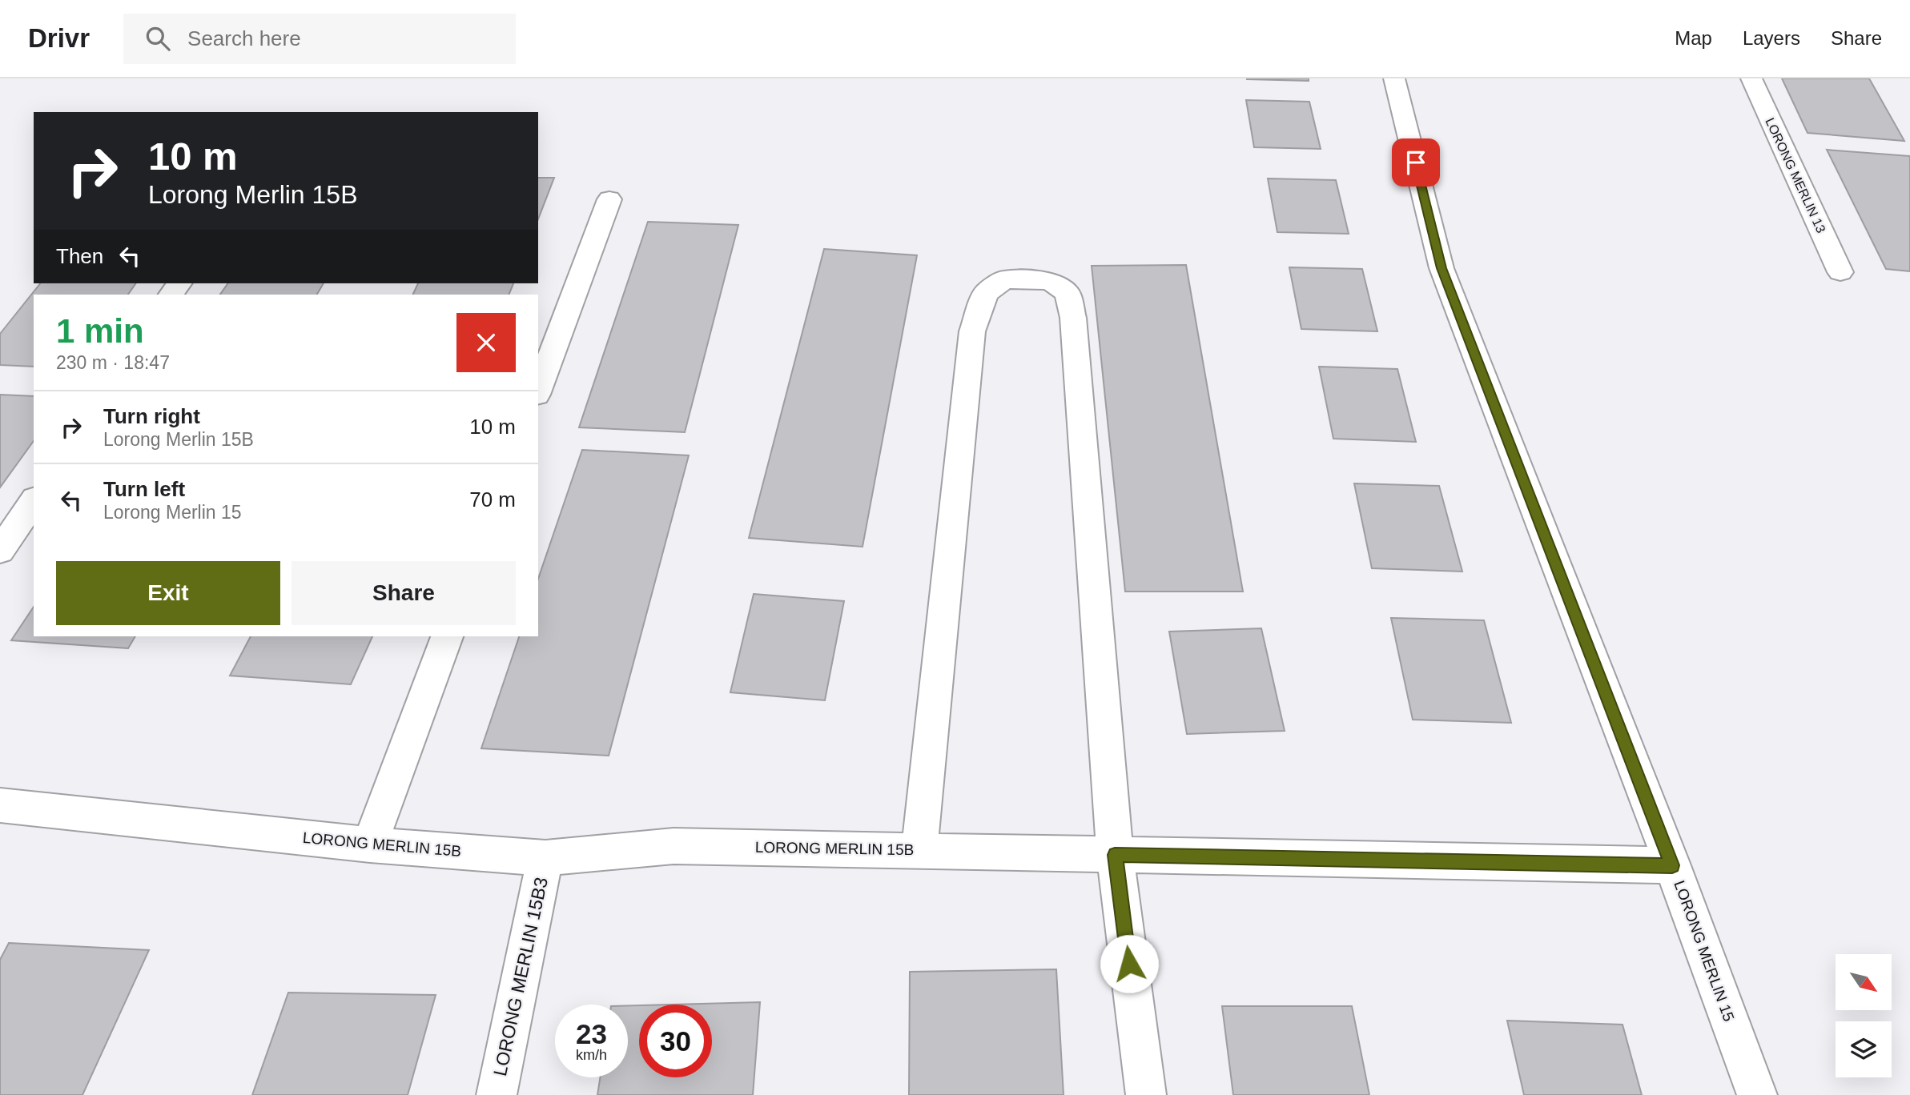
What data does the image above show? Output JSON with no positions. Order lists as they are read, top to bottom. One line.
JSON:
{"streets":{"street":["LORONG MERLIN 13","LORONG MERLIN 15B","LORONG MERLIN 15","LORONG MERLIN 15B3"]},"crossings":[["LORONG MERLIN 15B","LORONG MERLIN 15"],["LORONG MERLIN 15B","LORONG MERLIN 15B3"]],"north":"bottom right","page":{"header":"Drivr","search":"Search here","nav":["Map","Layers","Share"],"turn":["10 m","Lorong Merlin 15B"],"then":"Then","heading":["1 min","230 m · 18:47"],"list":[{"name":"Turn right","note":"Lorong Merlin 15B","value":"10 m"},{"name":"Turn left","note":"Lorong Merlin 15","value":"70 m"}],"buttons":["Exit","Share"],"speed":"23 km/h","limit":"30"}}
